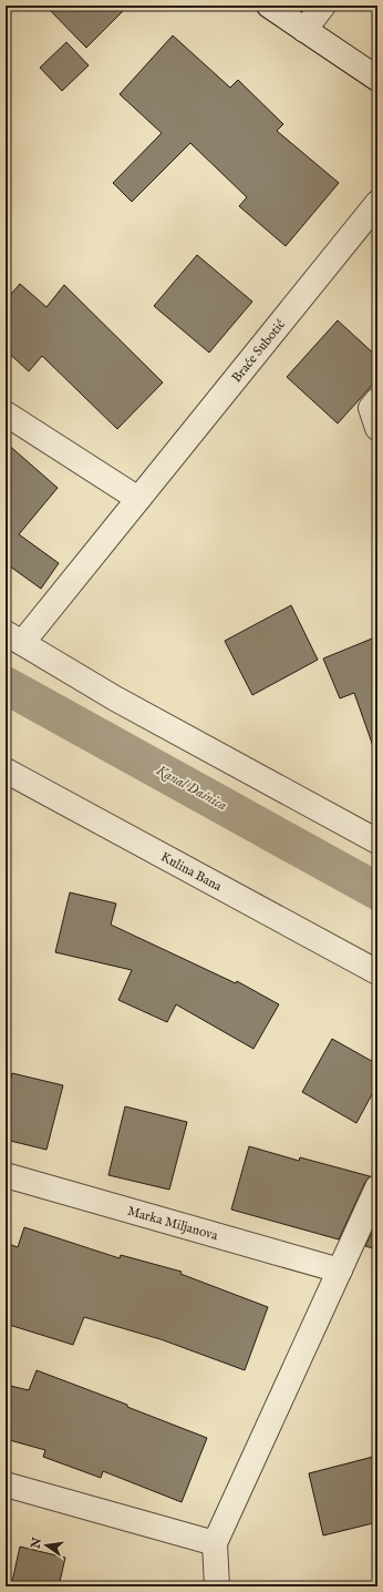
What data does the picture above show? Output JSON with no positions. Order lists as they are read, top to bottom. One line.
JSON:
{"streets":{"street":["Braće Subotić","Kulina Bana","Marka Miljanova"]},"water":["Kanal Dašnica"],"north":"left"}
